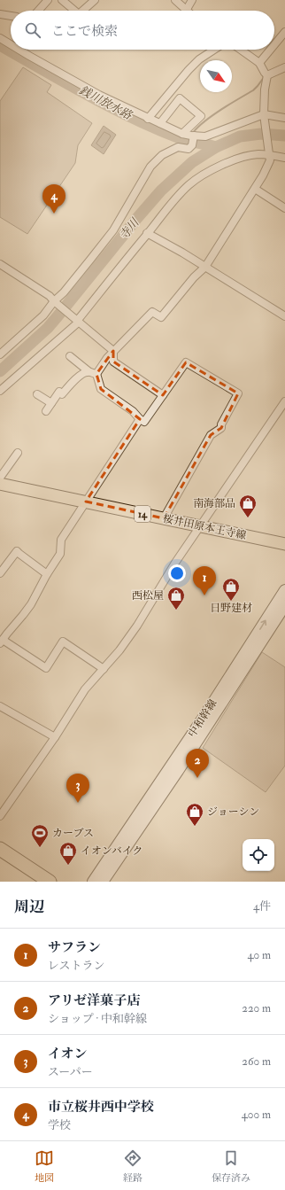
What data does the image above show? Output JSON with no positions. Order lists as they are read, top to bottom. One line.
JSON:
{"streets":{"main road":["14","桜井田原本王寺線","中和幹線"]},"water":["銭川放水路","寺川"],"places":{"shop":["南海部品","日野建材","西松屋","ジョーシン","イオンバイク"],"sports":["カーブス"]},"north":"bottom right","page":{"search":"ここで検索","pins":["4","1","2","3"],"heading":["周辺","4件"],"list":[{"mark":"1","name":"サフラン","note":"レストラン","value":"40 m"},{"mark":"2","name":"アリゼ洋菓子店","note":"ショップ · 中和幹線","value":"220 m"},{"mark":"3","name":"イオン","note":"スーパー","value":"260 m"},{"mark":"4","name":"市立桜井西中学校","note":"学校","value":"400 m"}],"nav":["地図","経路","保存済み"]}}
